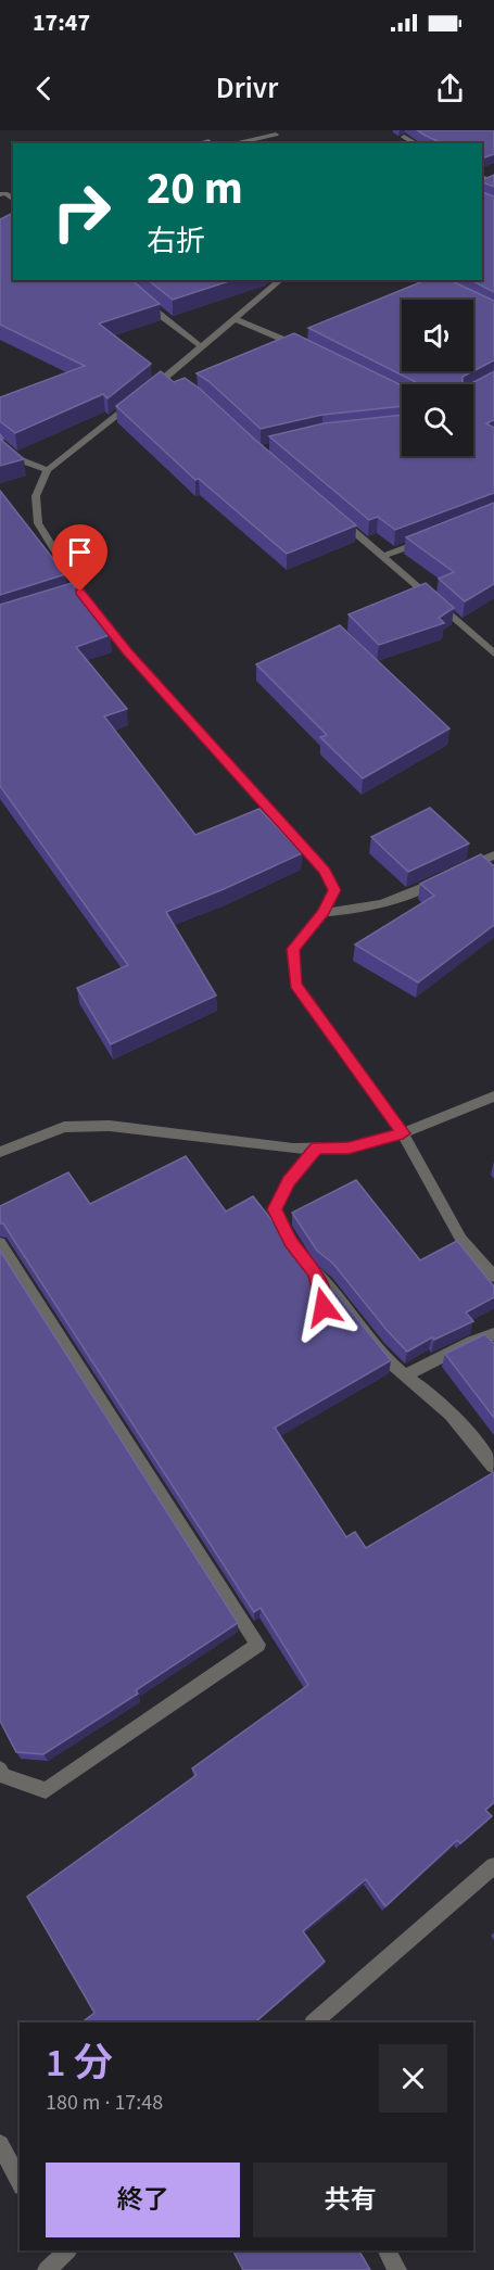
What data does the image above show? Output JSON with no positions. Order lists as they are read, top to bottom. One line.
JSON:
{"page":{"status":"17:47","header":"Drivr","turn":["20 m","右折"],"heading":["1 分","180 m · 17:48"],"buttons":["終了","共有"]}}
